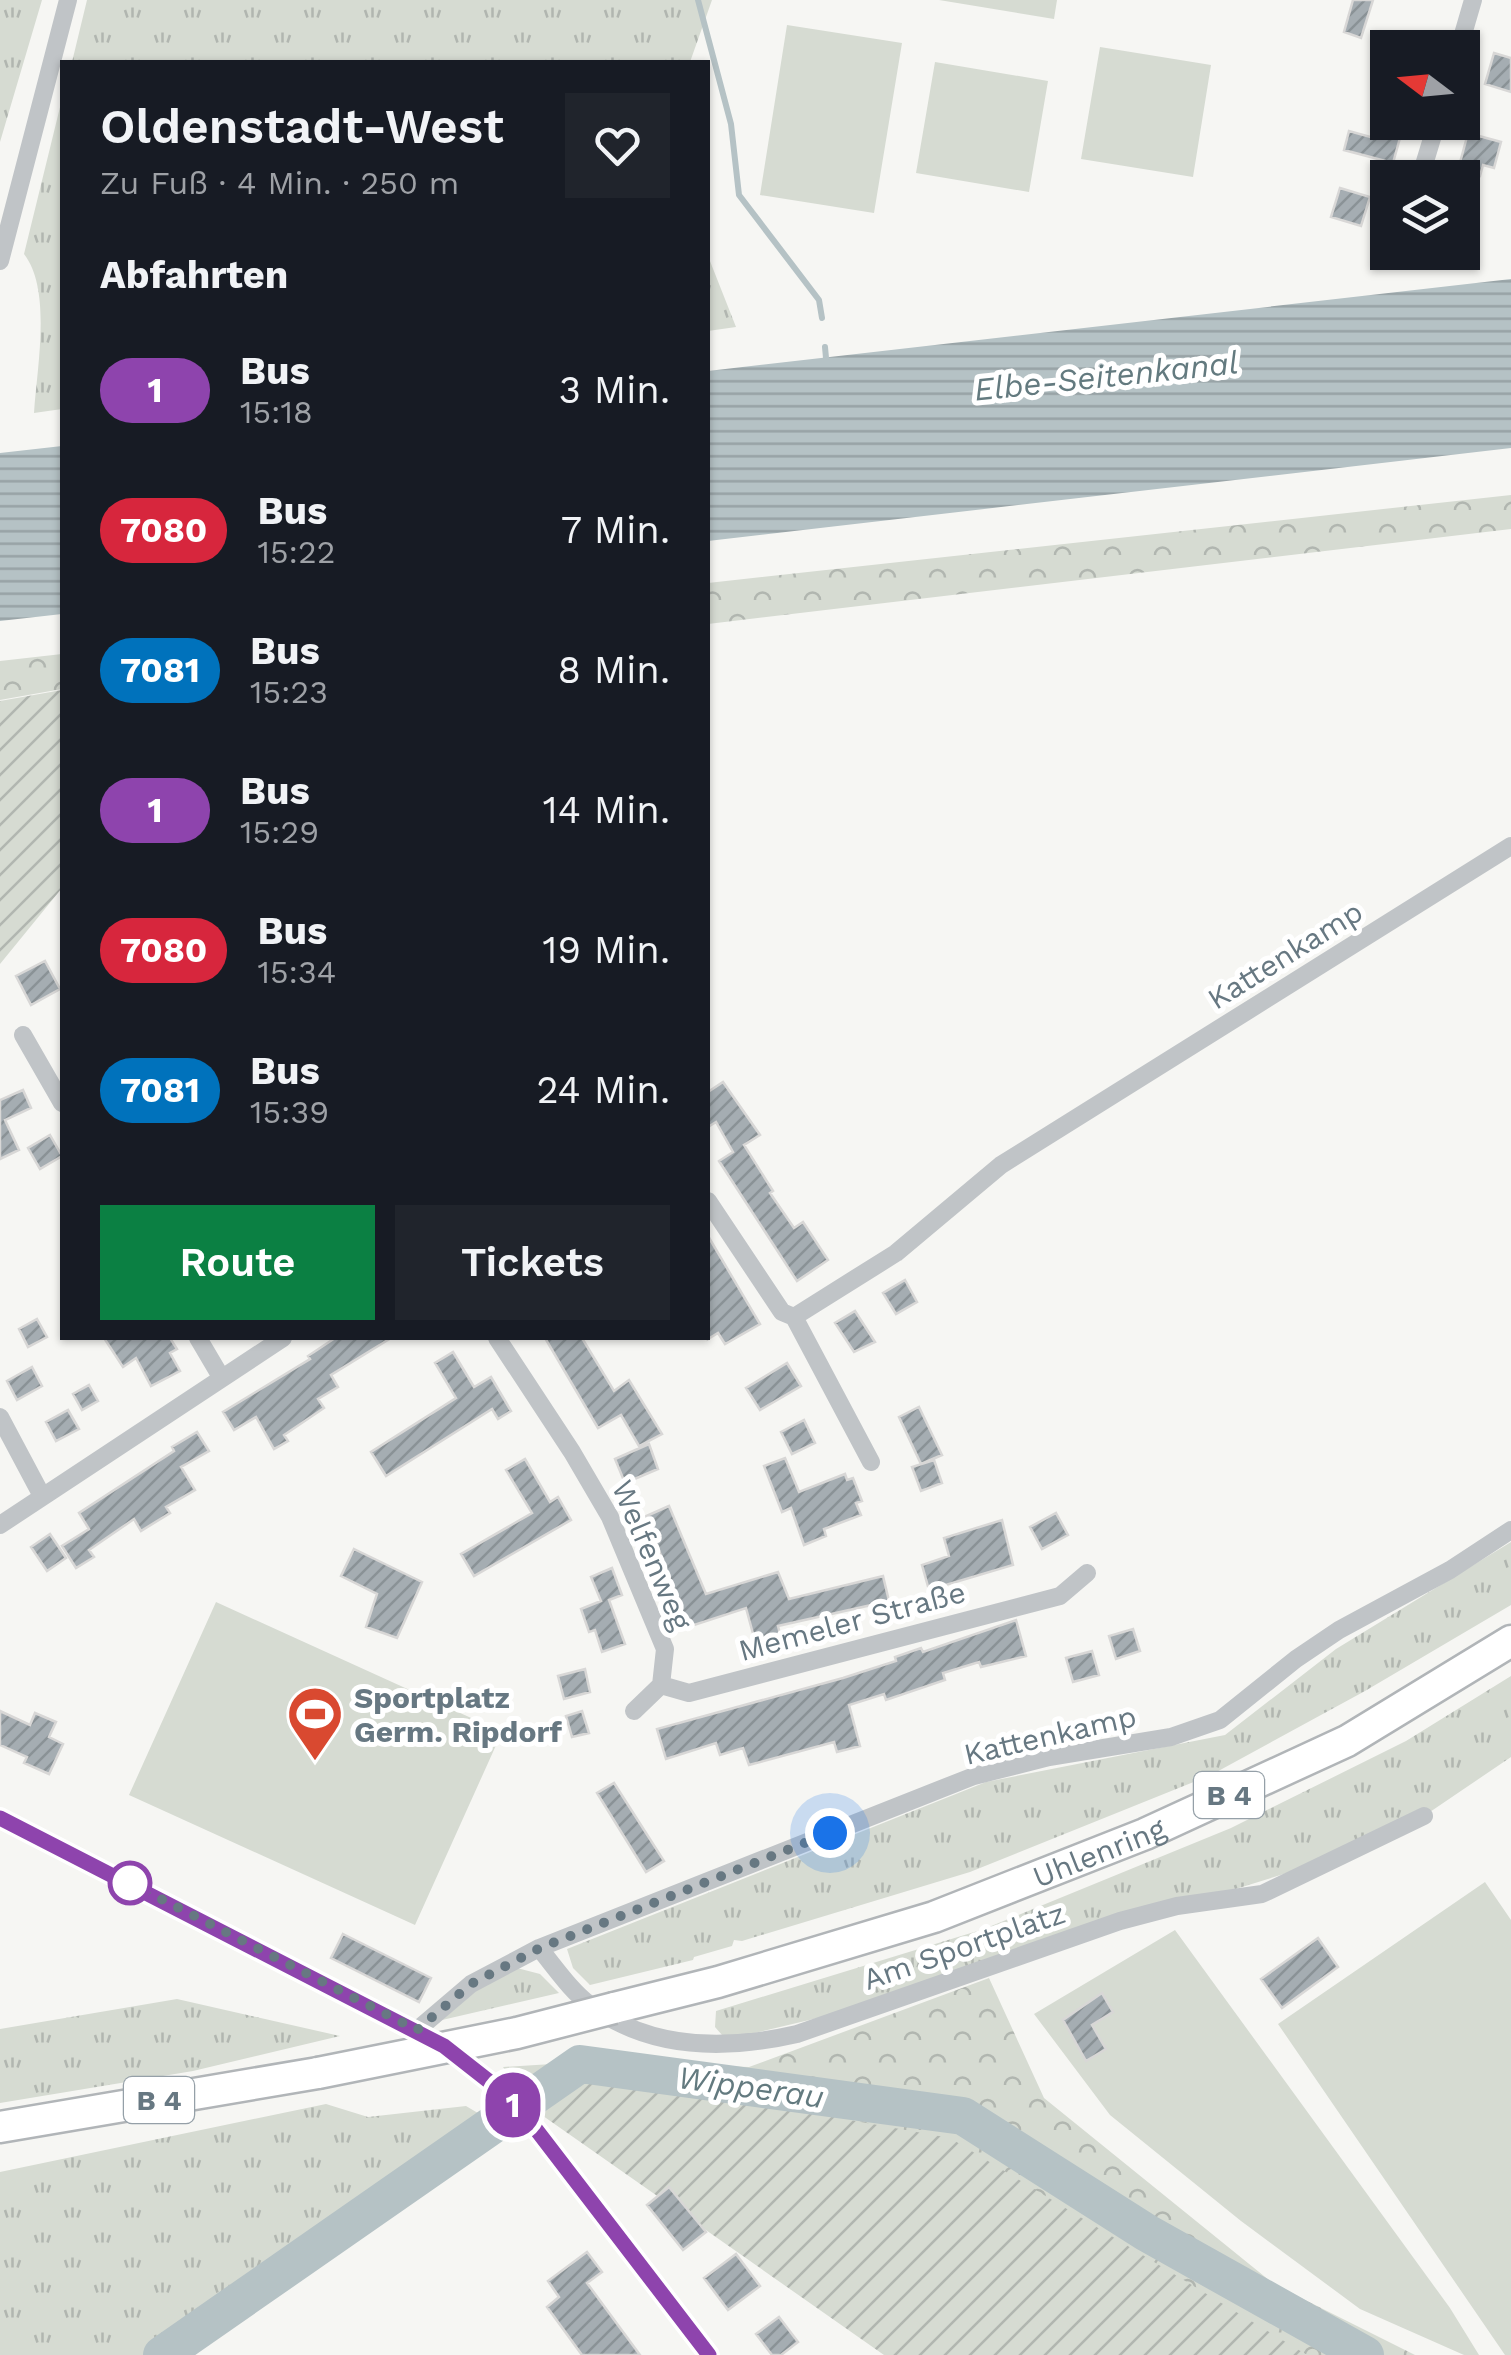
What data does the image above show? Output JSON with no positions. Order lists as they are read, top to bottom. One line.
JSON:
{"streets":{"highway":["B 4","Uhlenring"],"street":["Kattenkamp","Welfenweg","Memeler Straße","Am Sportplatz"]},"crossings":[["Kattenkamp","Am Sportplatz"],["Welfenweg","Memeler Straße"]],"water":["Elbe-Seitenkanal","Wipperau"],"places":{"sports":["Sportplatz Germ. Ripdorf"]},"lines":["bus line 1"],"north":"left","page":{"on_map":"1","heading":[["Oldenstadt-West","Zu Fuß · 4 Min. · 250 m"],"Abfahrten"],"list":[{"mark":"1","name":"Bus","note":"15:18","value":"3 Min."},{"mark":"7080","name":"Bus","note":"15:22","value":"7 Min."},{"mark":"7081","name":"Bus","note":"15:23","value":"8 Min."},{"mark":"1","name":"Bus","note":"15:29","value":"14 Min."},{"mark":"7080","name":"Bus","note":"15:34","value":"19 Min."},{"mark":"7081","name":"Bus","note":"15:39","value":"24 Min."}],"buttons":["Route","Tickets"]}}
